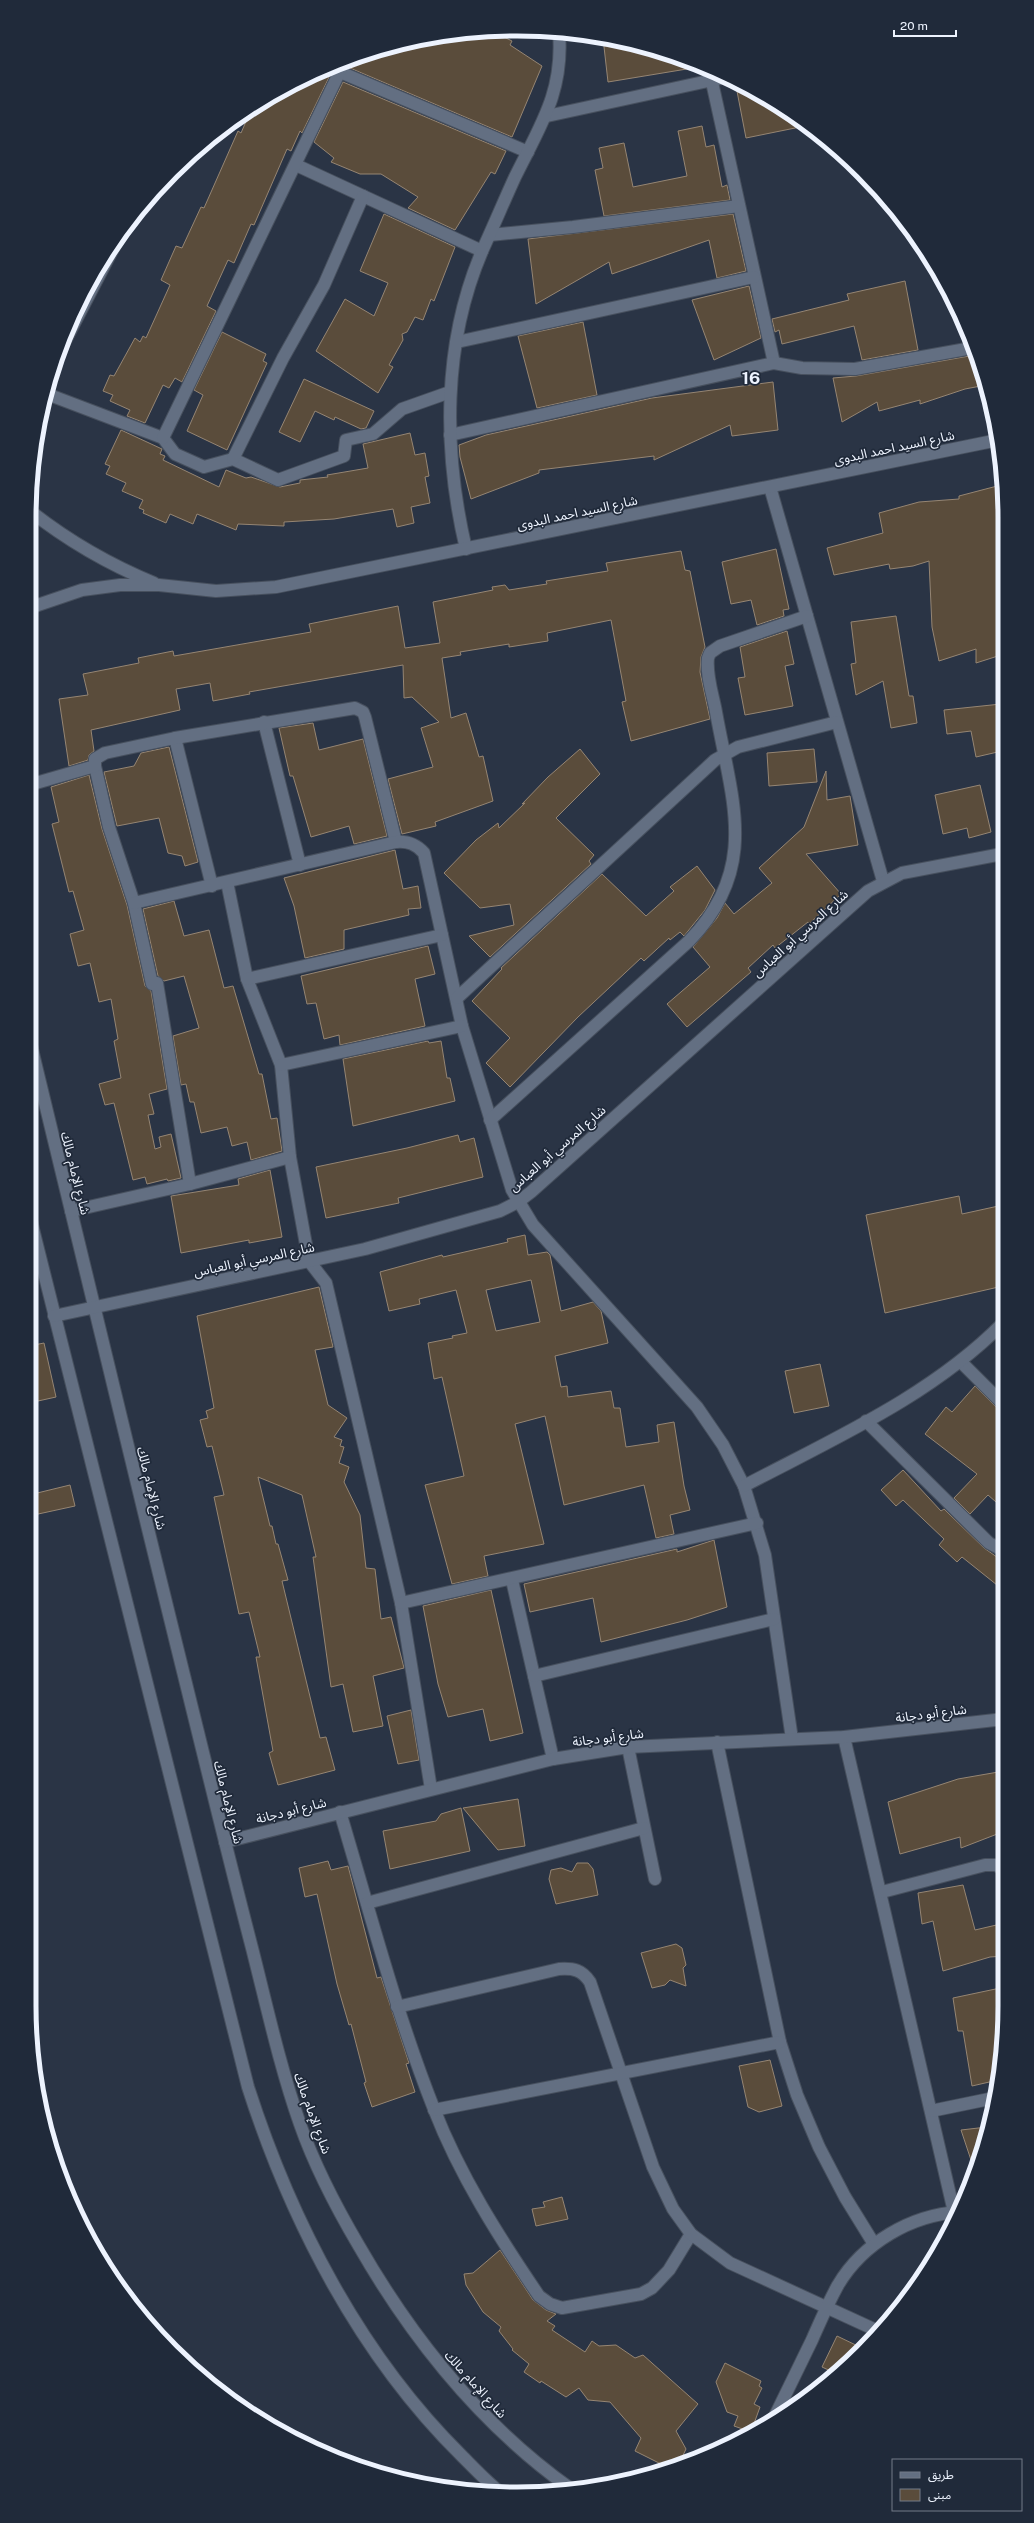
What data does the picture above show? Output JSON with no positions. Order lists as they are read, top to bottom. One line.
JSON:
{"streets":{"street":["شارع السيد احمد البدوى","شارع المرسي أبو العباس","شارع الإمام مالك","شارع أبو دجانة"]},"crossings":[["شارع المرسي أبو العباس","شارع الإمام مالك"],["شارع الإمام مالك","شارع أبو دجانة"]],"districts":["16"],"legend":["طريق","مبنى"],"scale_bar":"20 m"}
